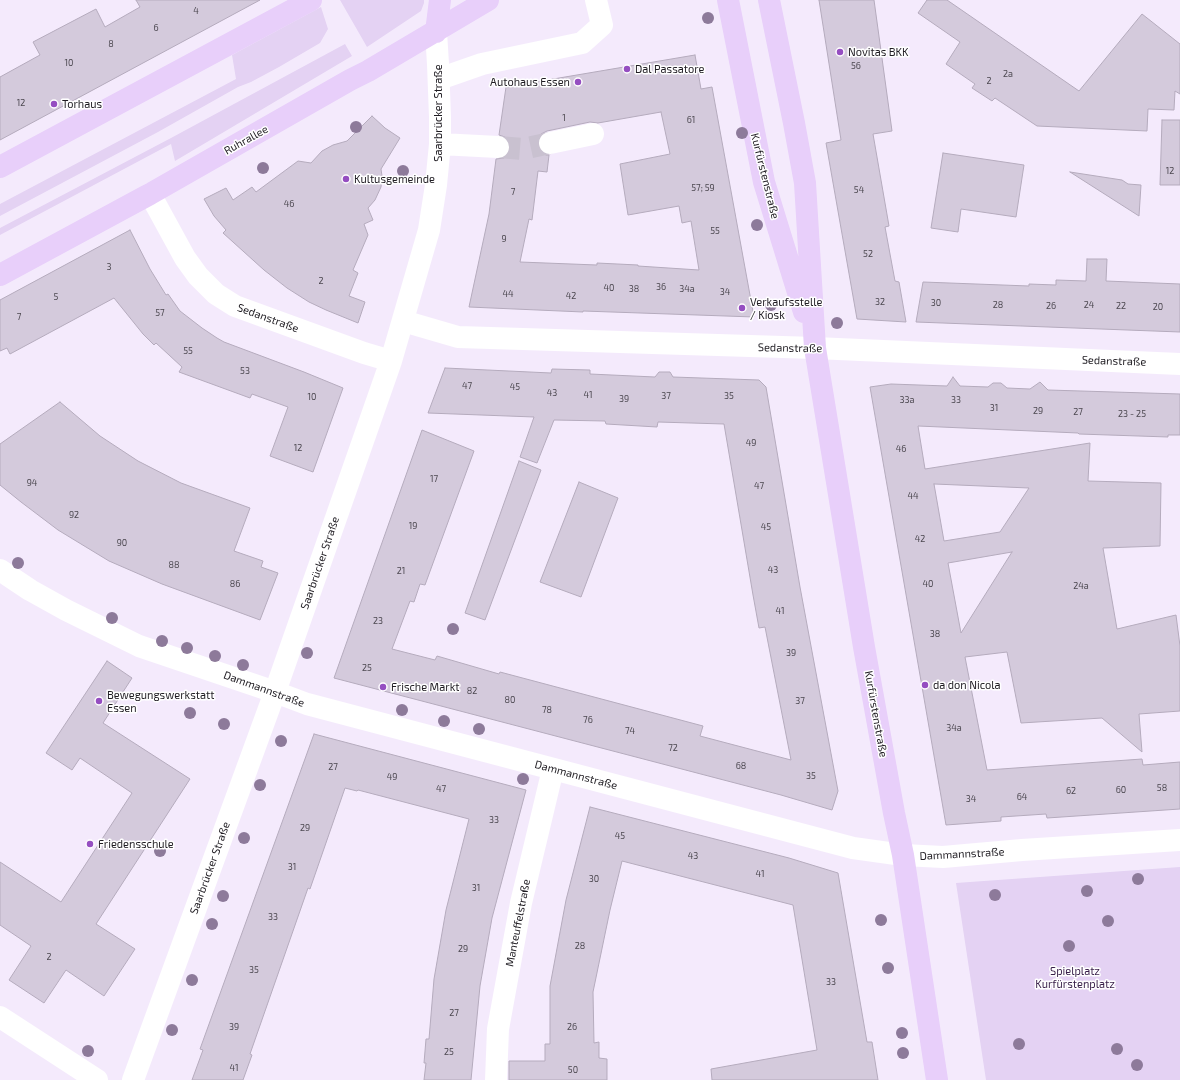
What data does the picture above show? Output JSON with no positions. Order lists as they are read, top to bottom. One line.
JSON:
{"streets":{"main road":["Ruhrallee","Kurfürstenstraße"],"street":["Saarbrücker Straße","Sedanstraße","Dammannstraße","Manteuffelstraße"]},"crossings":[["Saarbrücker Straße","Ruhrallee"],["Saarbrücker Straße","Sedanstraße"],["Saarbrücker Straße","Dammannstraße"],["Ruhrallee","Sedanstraße"],["Kurfürstenstraße","Sedanstraße"],["Kurfürstenstraße","Dammannstraße"],["Dammannstraße","Manteuffelstraße"]],"parks":["Spielplatz Kurfürstenplatz"],"places":["Novitas BKK","Dal Passatore","Autohaus Essen","Torhaus","Kultusgemeinde","Verkaufsstelle / Kiosk","da don Nicola","Frische Markt","Bewegungswerkstatt Essen","Friedensschule"],"house_numbers":["4","6","8","10","56","2a","2","12","1","61","12","57; 59","54","7","46","55","9","52","3","2","36","40","38","34a","34","44","42","5","32","30","28","24","26","22","20","57","7","55","53","47","45","43","41","37","35","10","39","33a","33","31","29","27","23 - 25","49","12","46","17","94","47","44","92","19","45","42","90","88","43","21","86","40","24a","41","23","38","39","25","82","80","37","78","76","34a","74","72","68","27","35","49","58","47","60","62","64","34","33","29","45","43","31","41","30","31","33","28","29","2","35","33","27","39","26","25","41","50"]}
